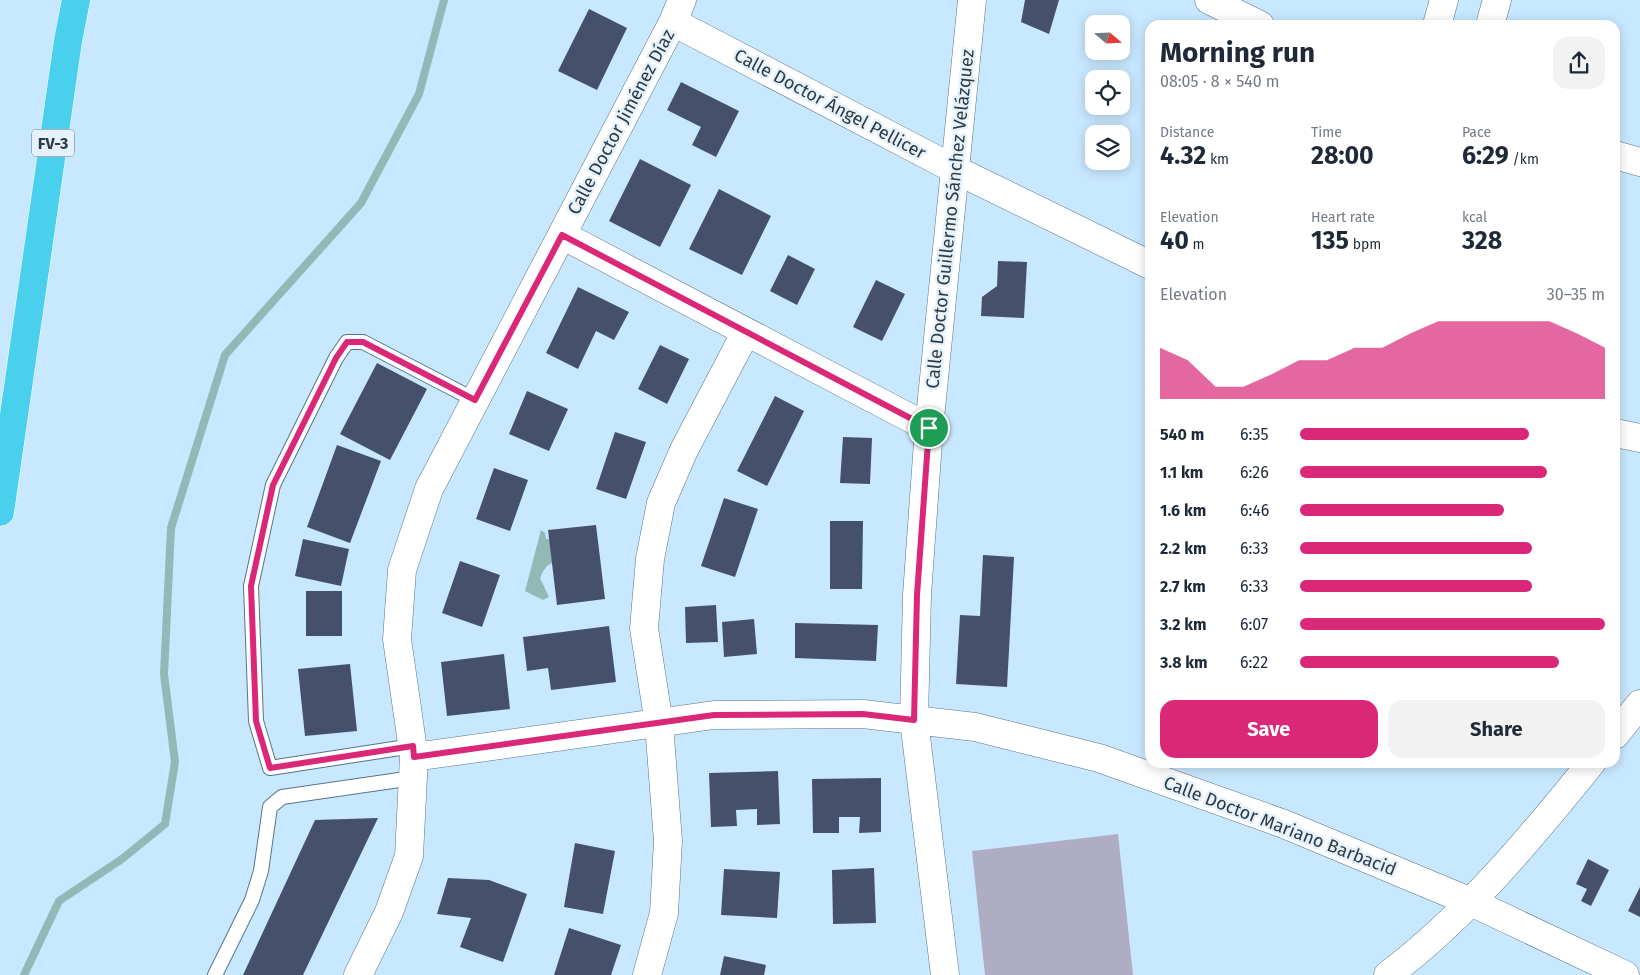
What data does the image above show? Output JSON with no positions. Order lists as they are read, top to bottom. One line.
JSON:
{"streets":{"highway":["FV-3"],"street":["Calle Doctor Ángel Pellicer","Calle Doctor Jiménez Díaz","Calle Doctor Guillermo Sánchez Velázquez","Calle Doctor Mariano Barbacid"]},"crossings":[["Calle Doctor Ángel Pellicer","Calle Doctor Jiménez Díaz"],["Calle Doctor Ángel Pellicer","Calle Doctor Guillermo Sánchez Velázquez"],["Calle Doctor Jiménez Díaz","Calle Doctor Mariano Barbacid"],["Calle Doctor Guillermo Sánchez Velázquez","Calle Doctor Mariano Barbacid"]],"north":"right","page":{"heading":["Morning run","08:05 · 8 × 540 m"],"stats":[["Distance","4.32 km"],["Time","28:00"],["Pace","6:29 /km"],["Elevation","40 m"],["Heart rate","135 bpm"],["kcal","328"]],"chart":["Elevation","30–35 m"],"list":[{"name":"540 m","note":"6:35"},{"name":"1.1 km","note":"6:26"},{"name":"1.6 km","note":"6:46"},{"name":"2.2 km","note":"6:33"},{"name":"2.7 km","note":"6:33"},{"name":"3.2 km","note":"6:07"},{"name":"3.8 km","note":"6:22"}],"buttons":["Save","Share"]}}
